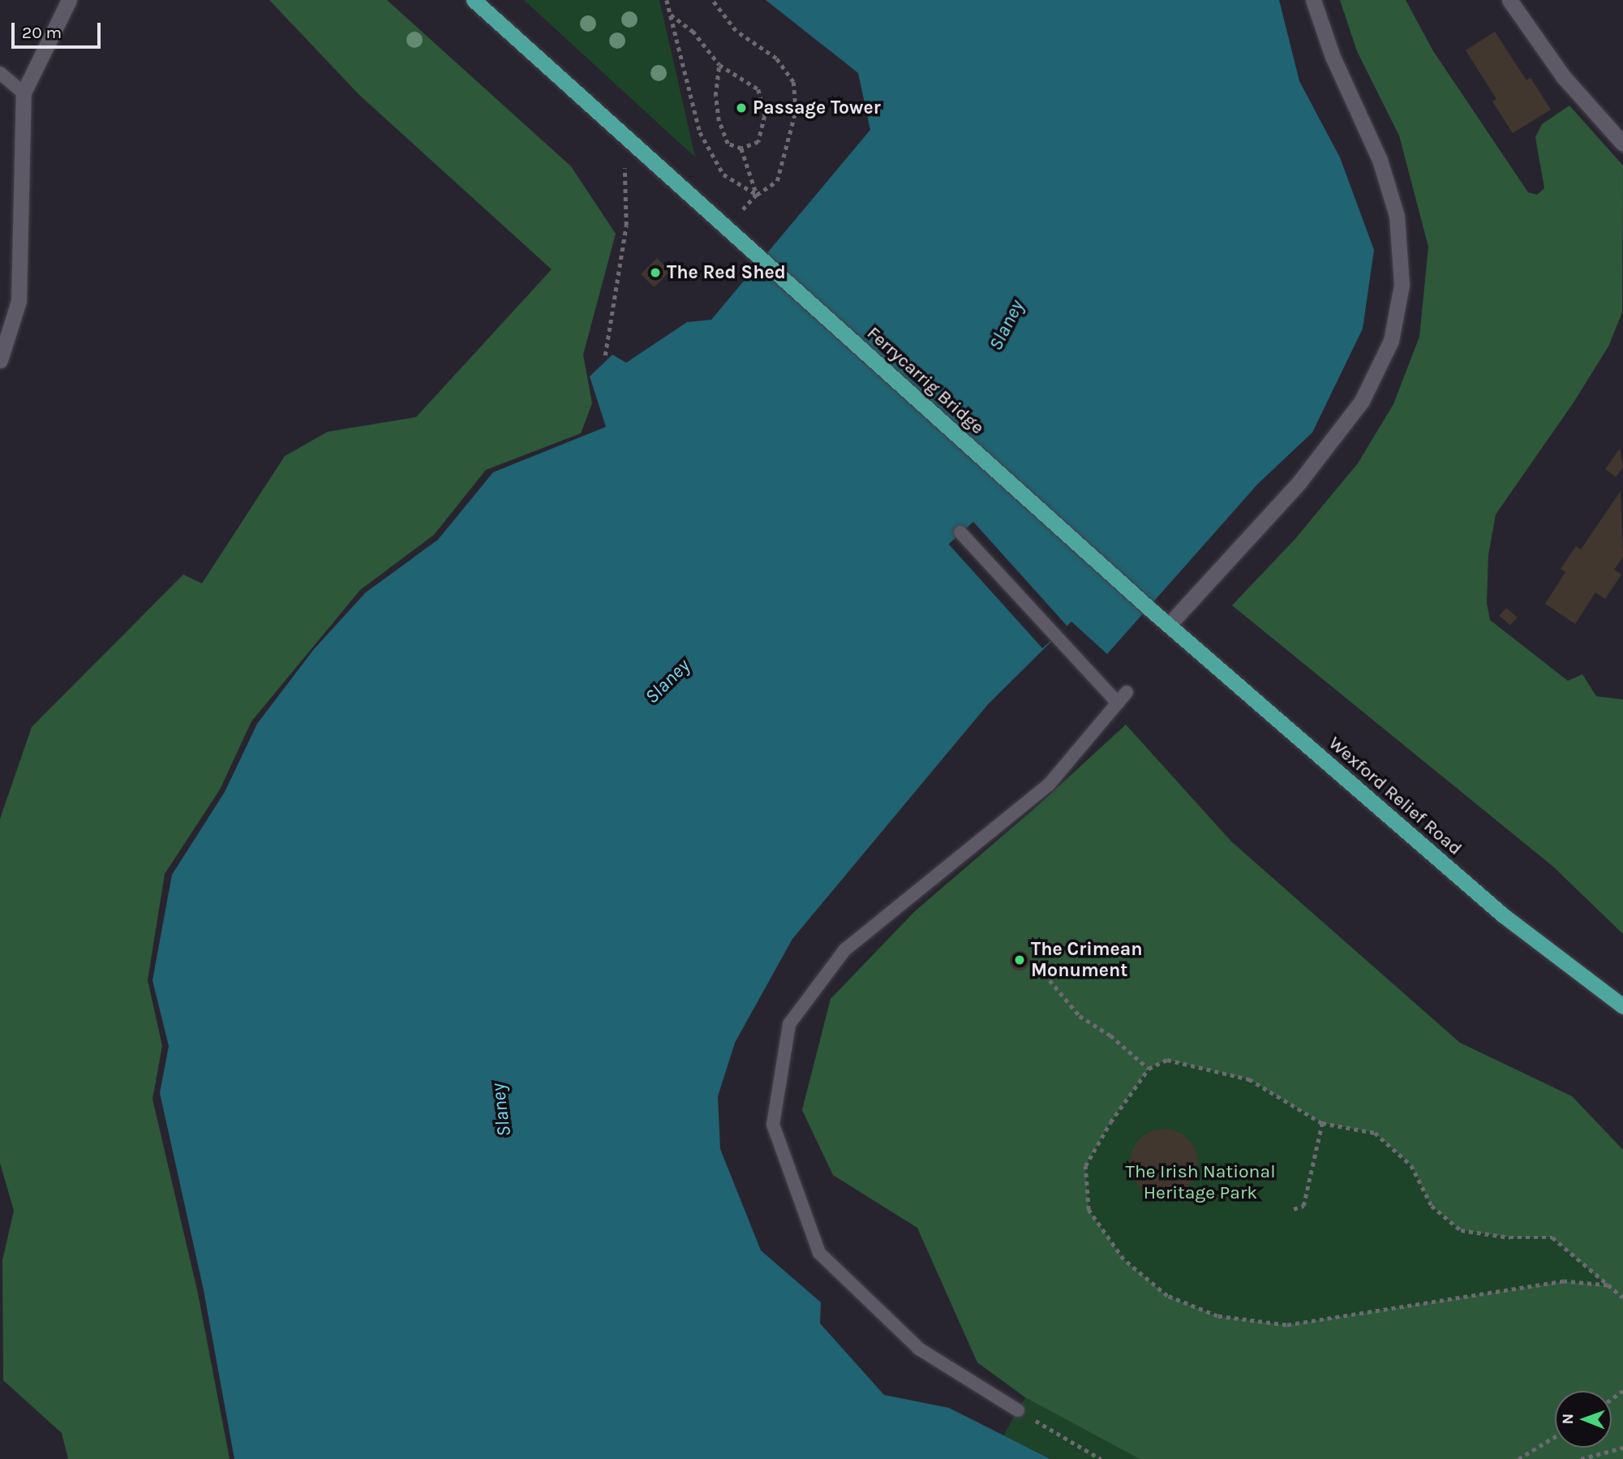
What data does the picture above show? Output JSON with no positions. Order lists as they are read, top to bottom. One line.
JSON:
{"streets":{"highway":["Ferrycarrig Bridge","Wexford Relief Road"]},"crossings":[["Ferrycarrig Bridge","Wexford Relief Road"]],"water":["Slaney"],"parks":["The Irish National Heritage Park"],"places":["Passage Tower","The Red Shed","The Crimean Monument"],"scale_bar":"20 m","north":"left"}
